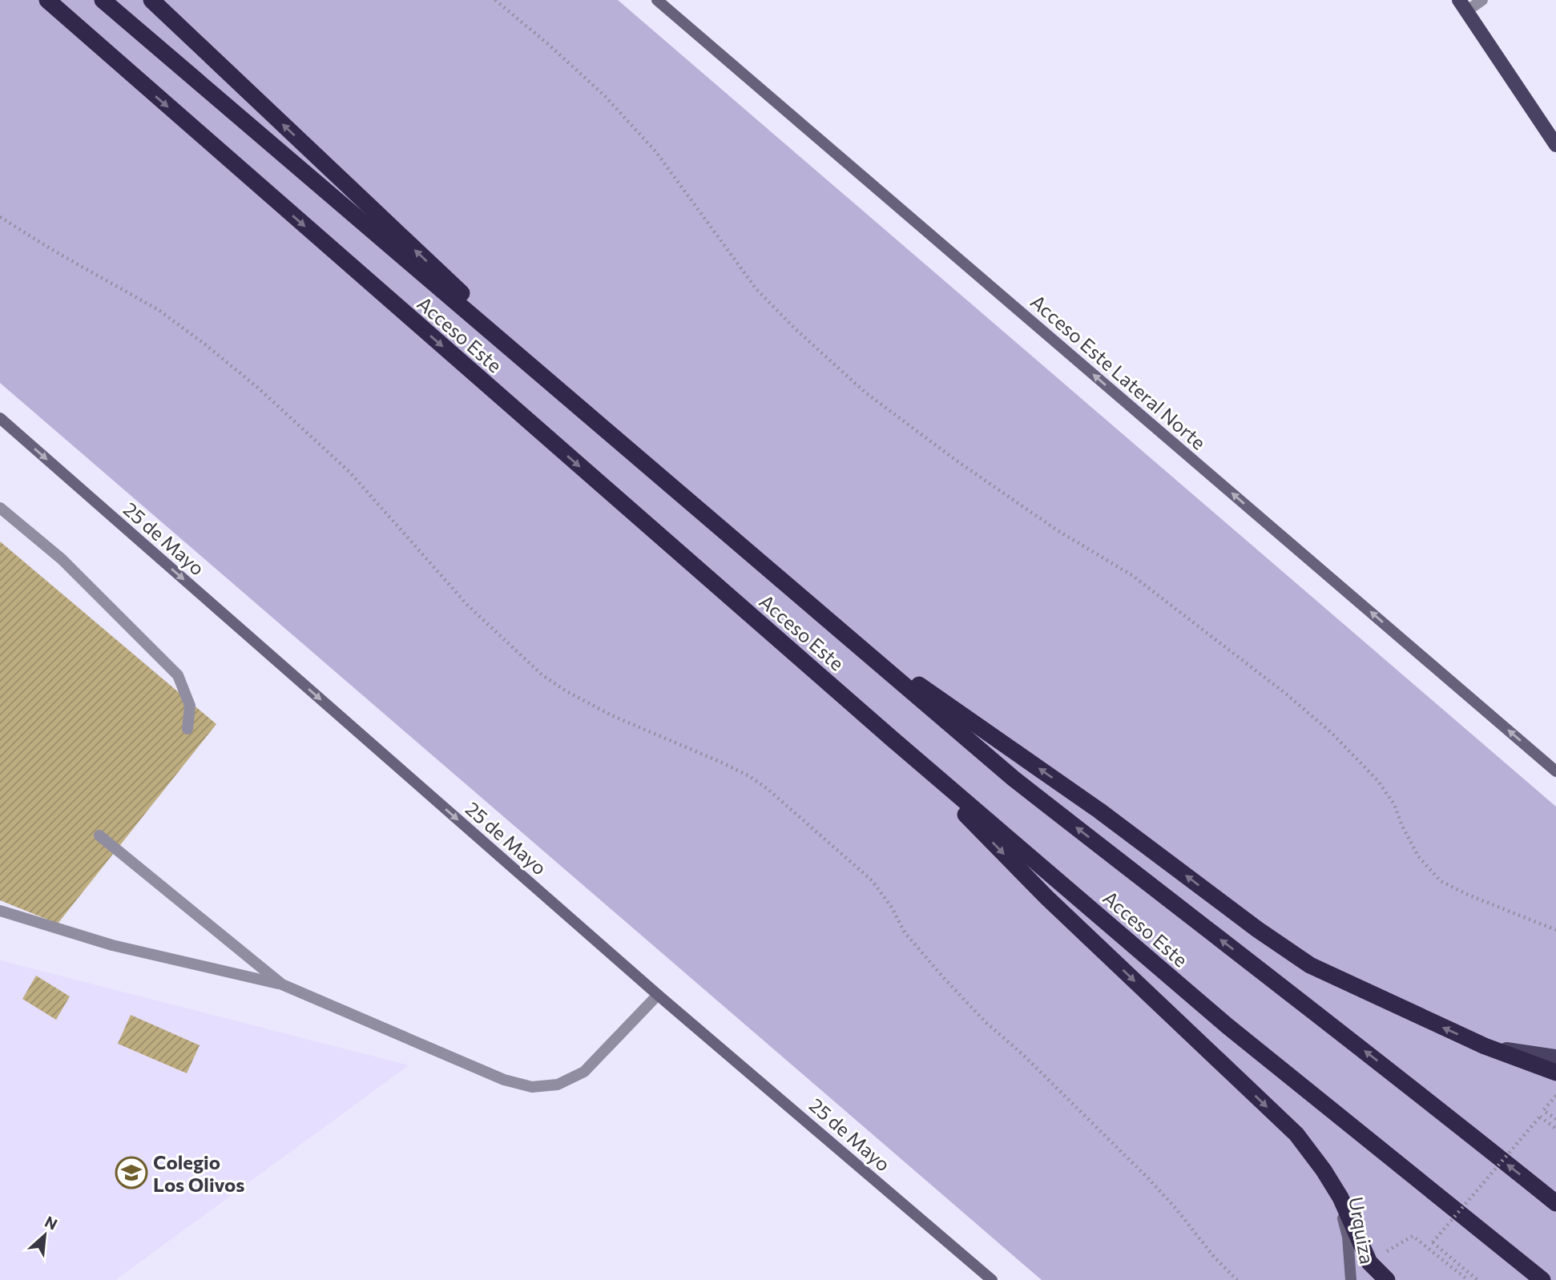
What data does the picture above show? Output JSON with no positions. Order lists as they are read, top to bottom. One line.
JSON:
{"streets":{"highway":["Acceso Este"],"street":["Acceso Este Lateral Norte","25 de Mayo","Urquiza"]},"one_way":["Acceso Este Lateral Norte","25 de Mayo"],"places":{"school or university":["Colegio Los Olivos"]},"north":"top right"}
